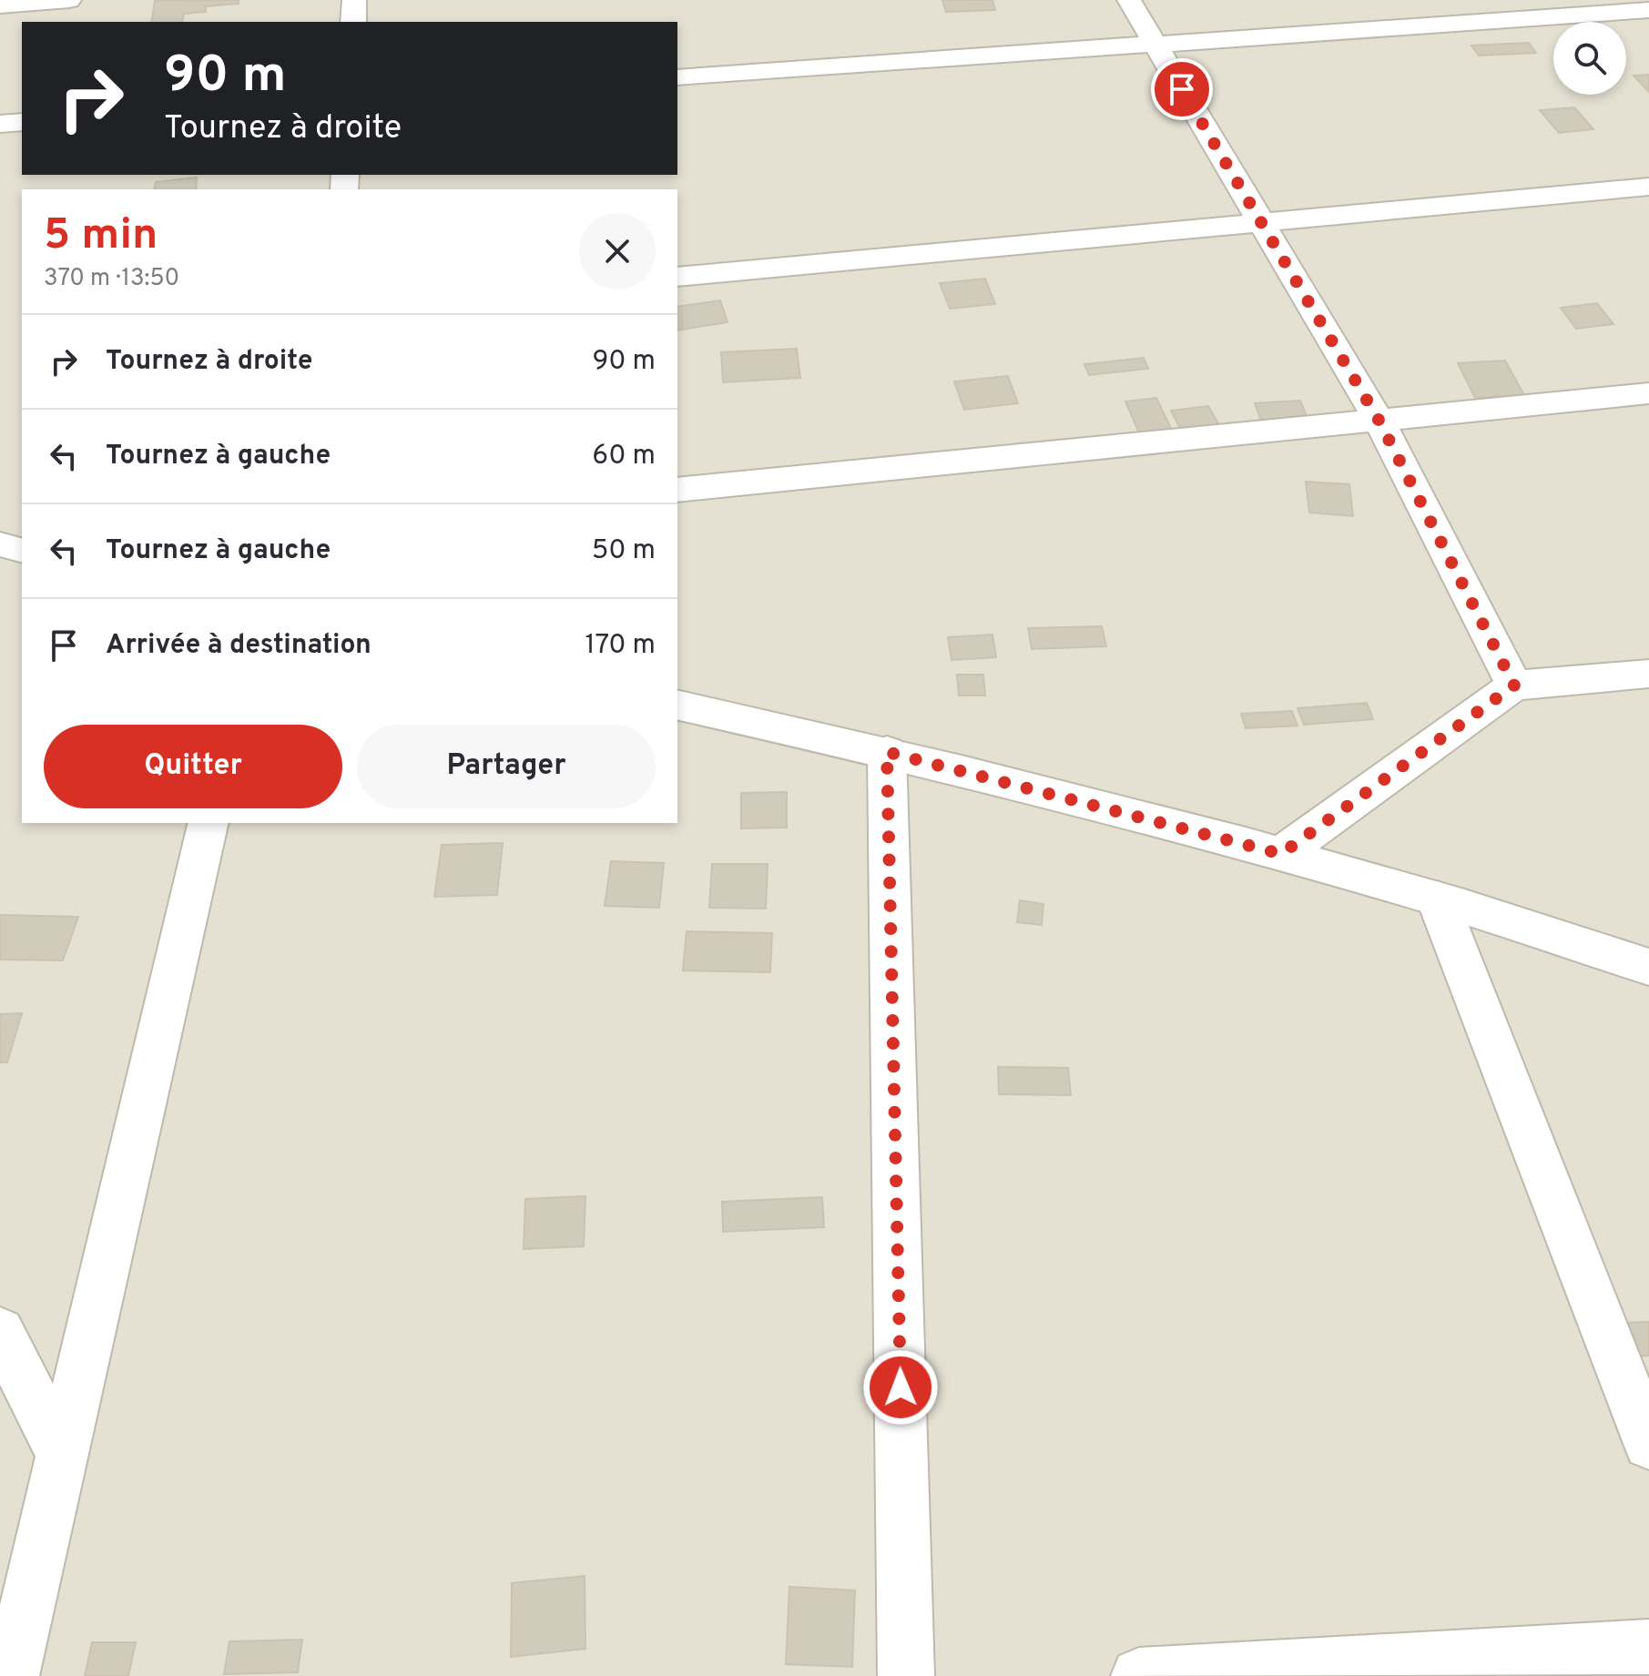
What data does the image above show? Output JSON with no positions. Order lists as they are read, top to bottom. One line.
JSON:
{"page":{"turn":["90 m","Tournez à droite"],"heading":["5 min","370 m · 13:50"],"list":[{"name":"Tournez à droite","value":"90 m"},{"name":"Tournez à gauche","value":"60 m"},{"name":"Tournez à gauche","value":"50 m"},{"name":"Arrivée à destination","value":"170 m"}],"buttons":["Quitter","Partager"]}}
